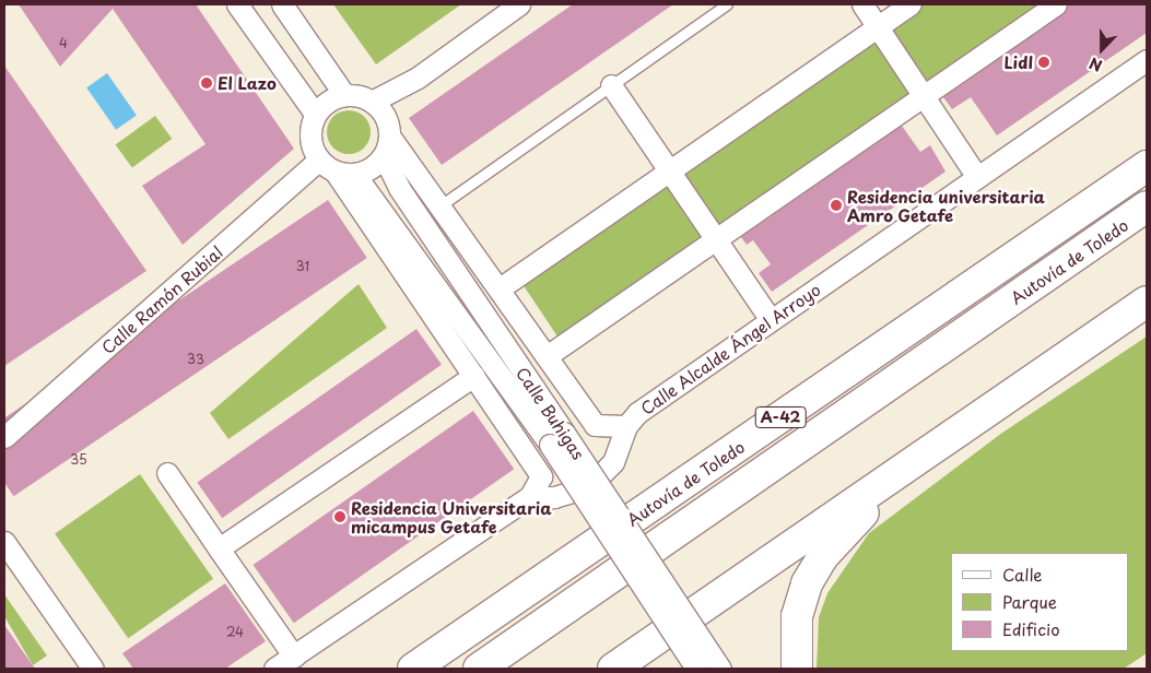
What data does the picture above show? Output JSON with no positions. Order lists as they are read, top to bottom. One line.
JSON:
{"streets":{"highway":["Autovía de Toledo","A-42"],"street":["Calle Ramón Rubial","Calle Alcalde Ángel Arroyo","Calle Buhigas"]},"crossings":[["Calle Ramón Rubial","Calle Buhigas"]],"places":["Lidl","El Lazo","Residencia universitaria Amro Getafe","Residencia Universitaria micampus Getafe"],"house_numbers":["4","31","33","35","24"],"legend":["Calle","Parque","Edificio"],"north":"bottom"}
